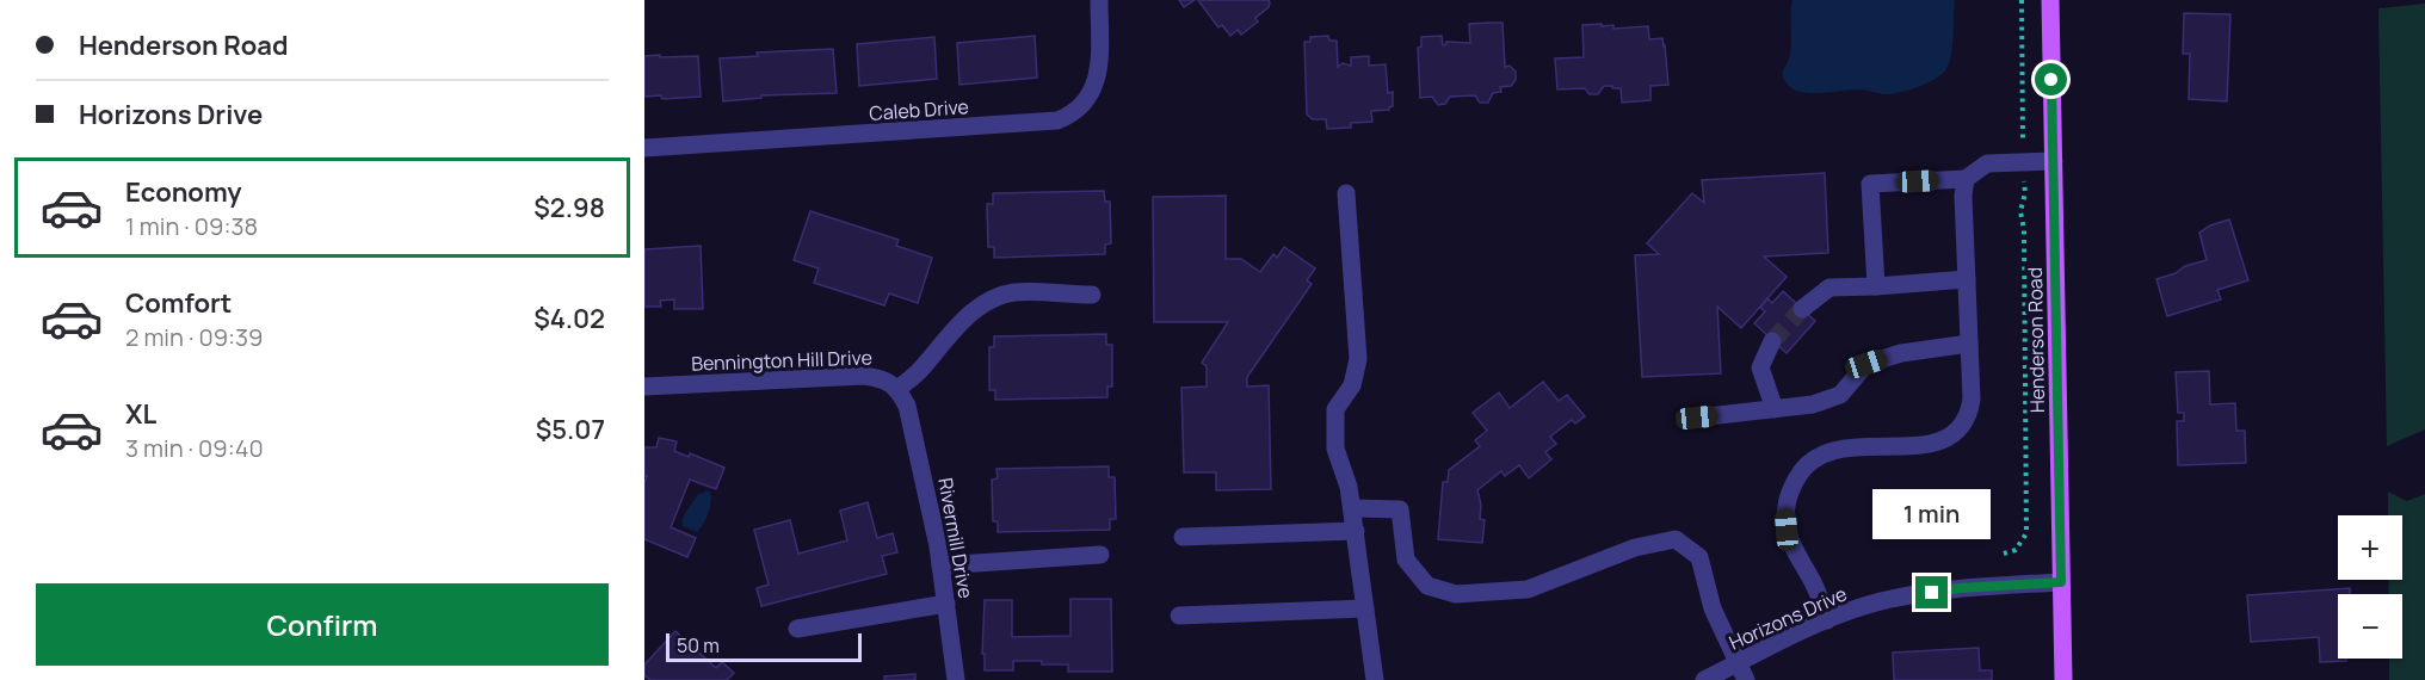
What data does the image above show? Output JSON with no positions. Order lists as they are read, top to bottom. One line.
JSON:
{"streets":{"main road":["Henderson Road"],"street":["Caleb Drive","Bennington Hill Drive","Rivermill Drive","Horizons Drive"]},"crossings":[["Henderson Road","Horizons Drive"],["Bennington Hill Drive","Rivermill Drive"]],"scale_bar":"50 m","page":{"banner":["Henderson Road","Horizons Drive"],"list":[{"name":"Economy","note":"1 min · 09:38","value":"$2.98"},{"name":"Comfort","note":"2 min · 09:39","value":"$4.02"},{"name":"XL","note":"3 min · 09:40","value":"$5.07"}],"bubble":"1 min","map_buttons":["+","−"],"buttons":"Confirm","scale":"50 m"}}
